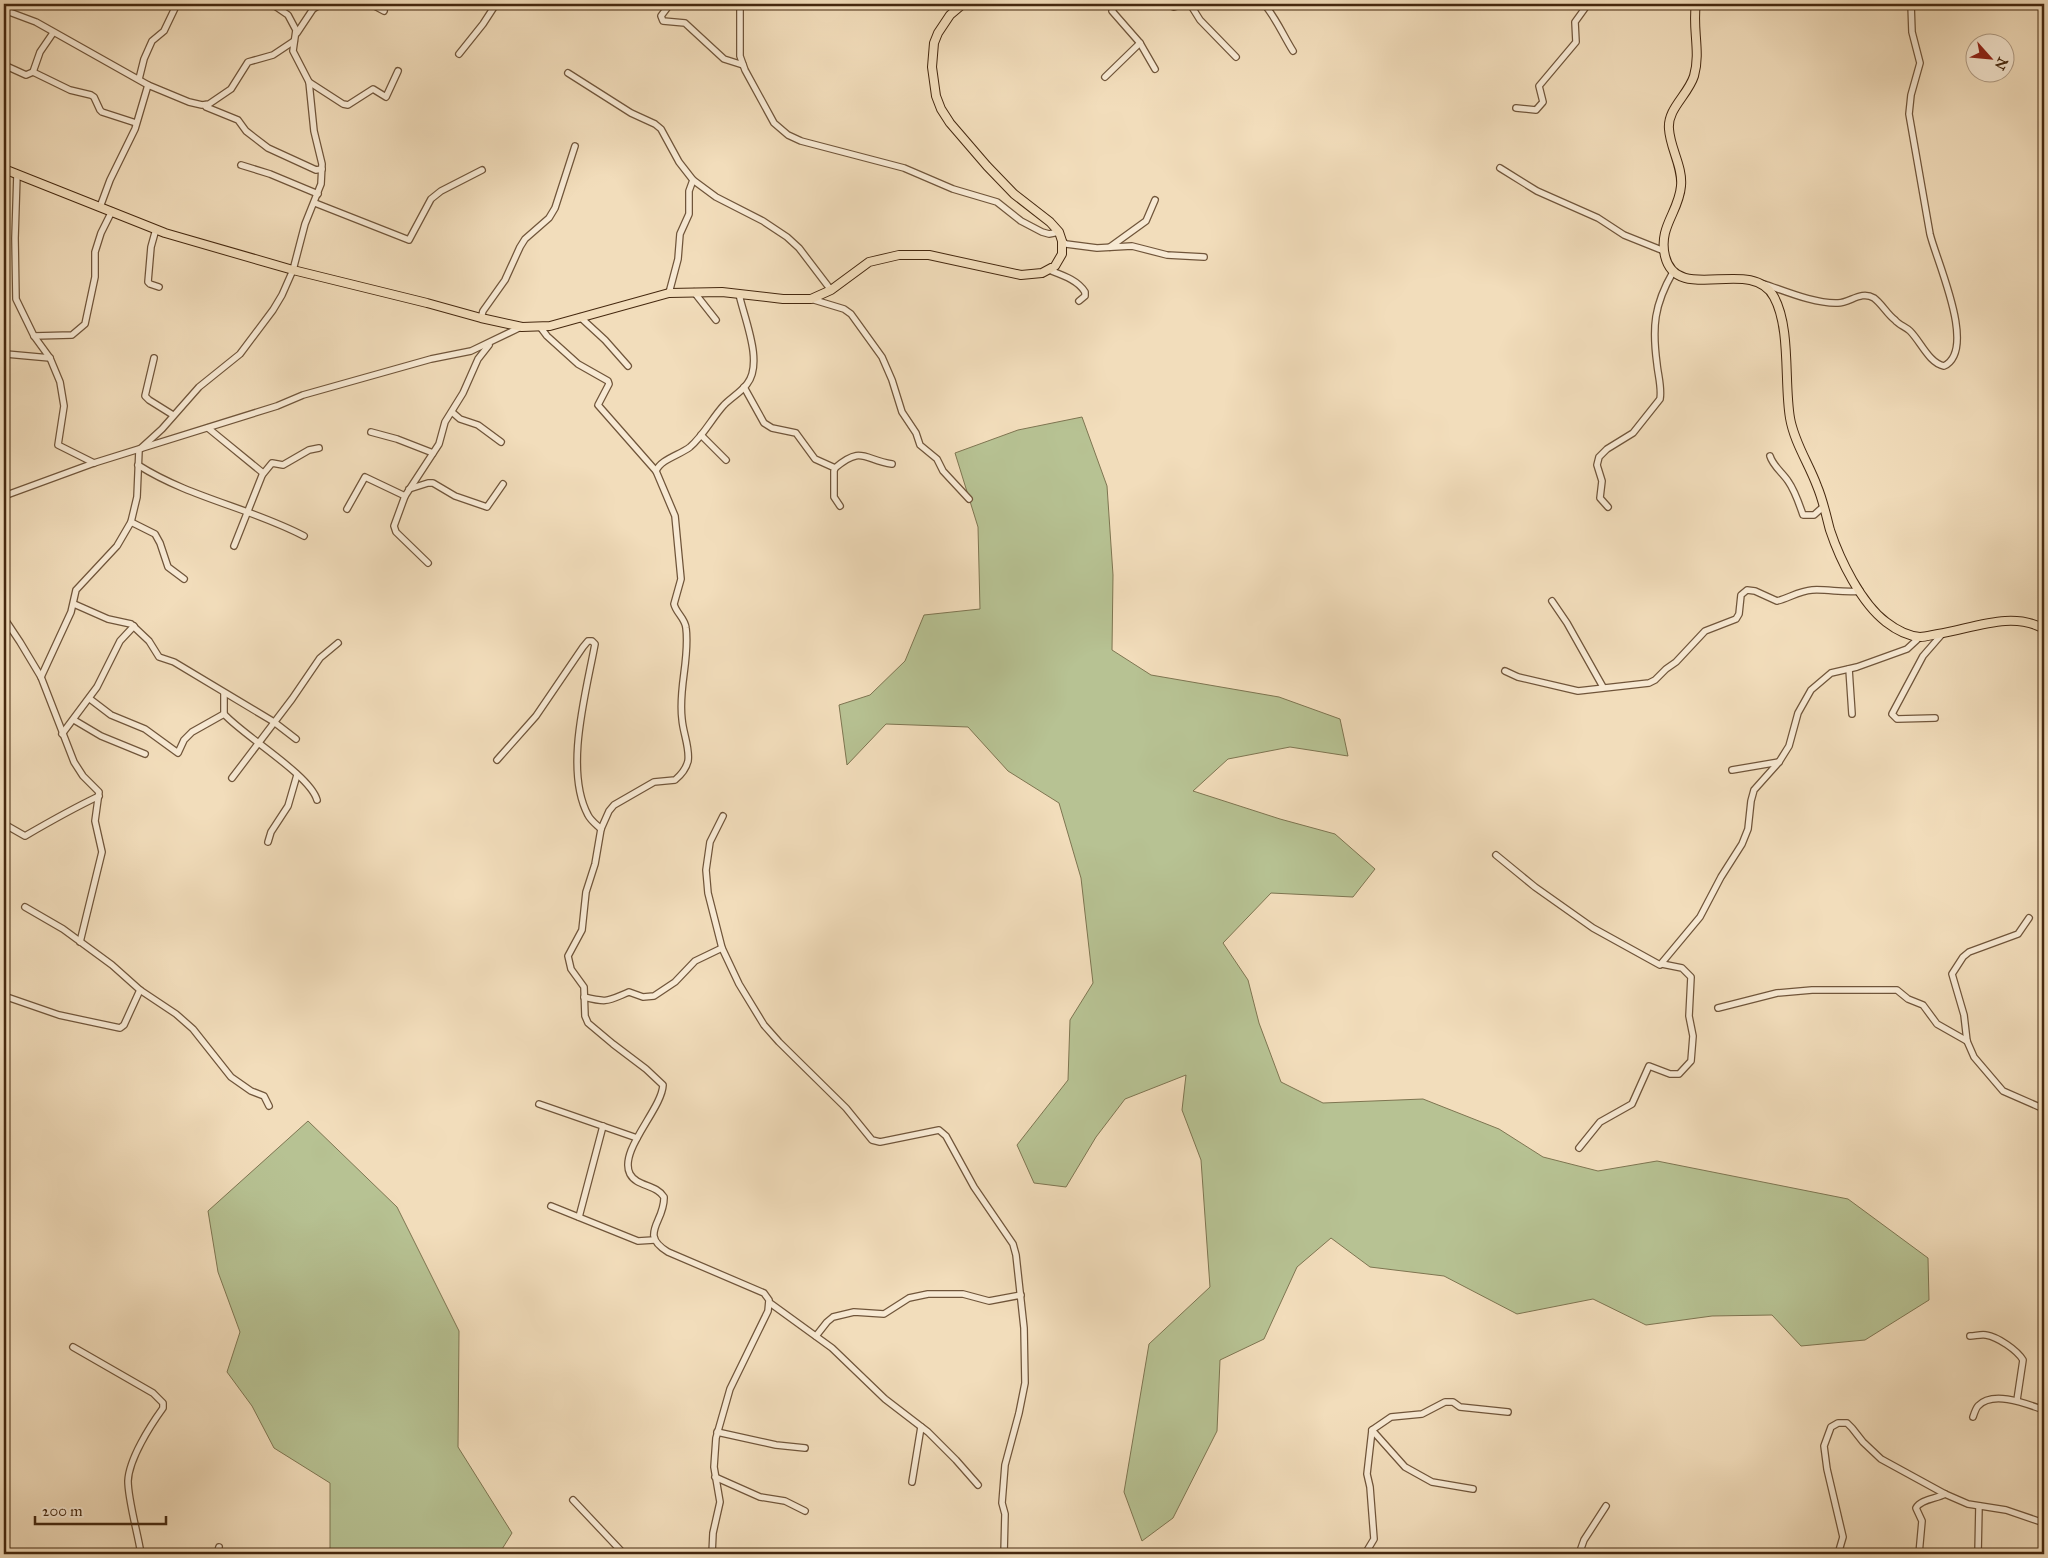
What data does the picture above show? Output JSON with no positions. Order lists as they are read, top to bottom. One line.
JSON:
{"scale_bar":"200 m","north":"bottom right"}
